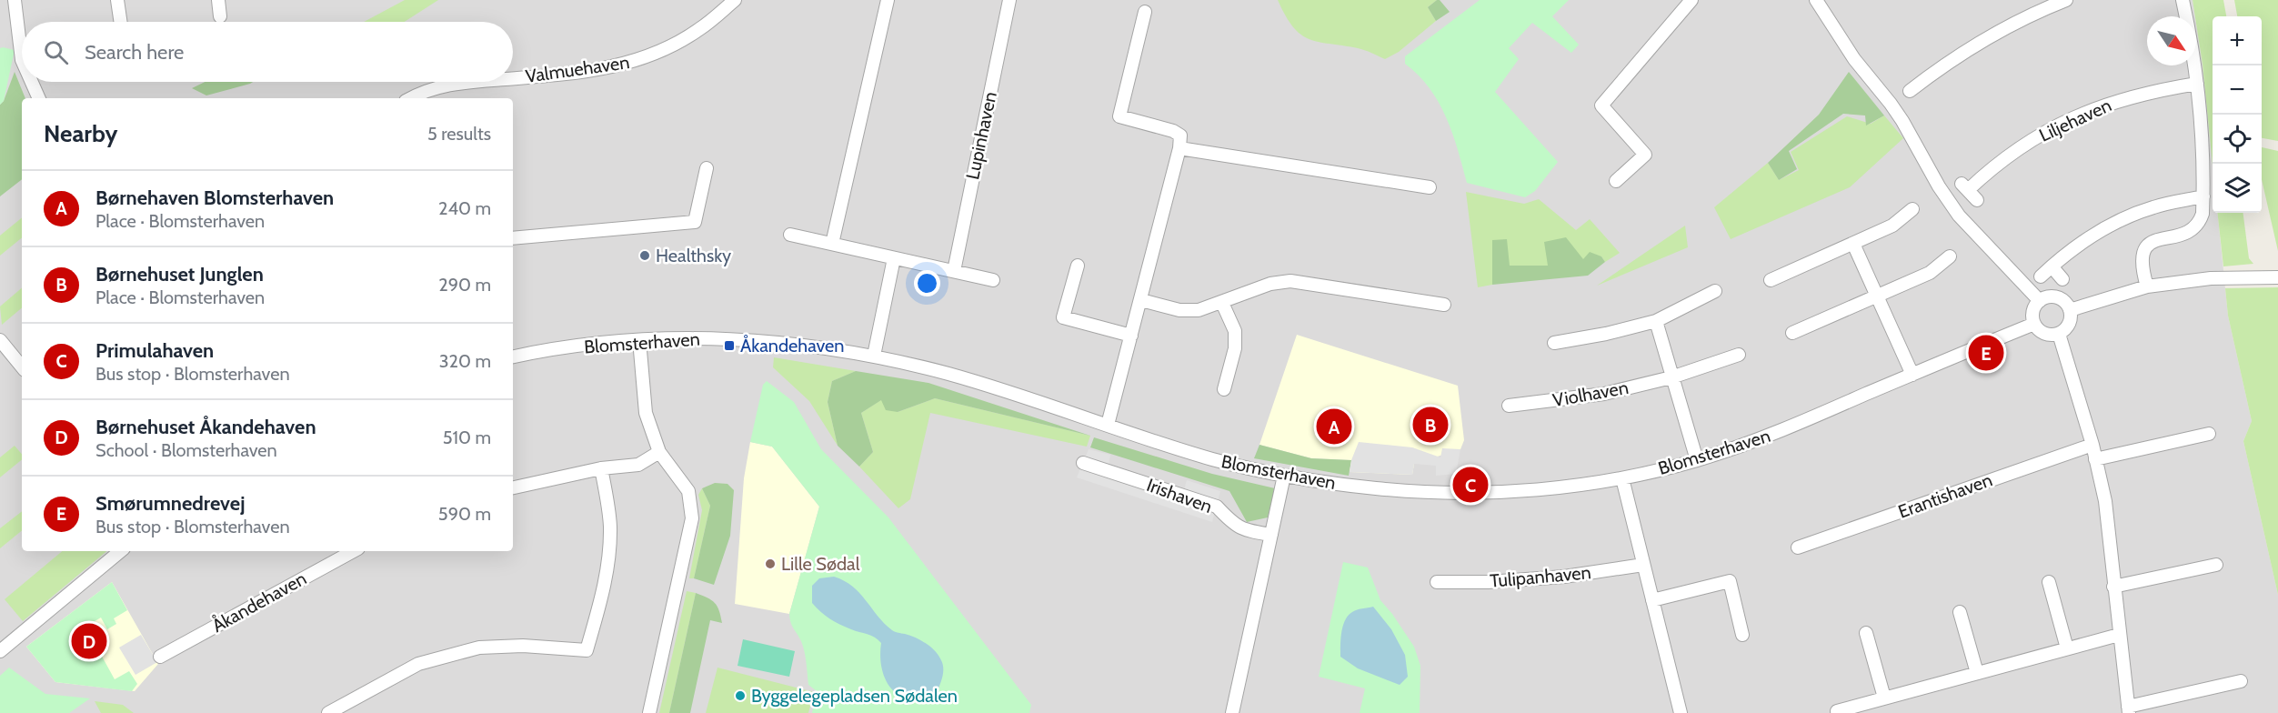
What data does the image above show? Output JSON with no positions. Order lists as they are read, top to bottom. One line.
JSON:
{"streets":{"street":["Valmuehaven","Liljehaven","Lupinhaven","Blomsterhaven","Violhaven","Irishaven","Erantishaven","Tulipanhaven","Åkandehaven"]},"places":{"other":["Healthsky","Lille Sødal","Byggelegepladsen Sødalen"],"transit":["Åkandehaven"]},"north":"bottom right","page":{"map_buttons":["+","−"],"search":"Search here","heading":["Nearby","5 results"],"list":[{"mark":"A","name":"Børnehaven Blomsterhaven","note":"Place · Blomsterhaven","value":"240 m"},{"mark":"B","name":"Børnehuset Junglen","note":"Place · Blomsterhaven","value":"290 m"},{"mark":"C","name":"Primulahaven","note":"Bus stop · Blomsterhaven","value":"320 m"},{"mark":"D","name":"Børnehuset Åkandehaven","note":"School · Blomsterhaven","value":"510 m"},{"mark":"E","name":"Smørumnedrevej","note":"Bus stop · Blomsterhaven","value":"590 m"}],"pins":["E","B","A","C","D"]}}
